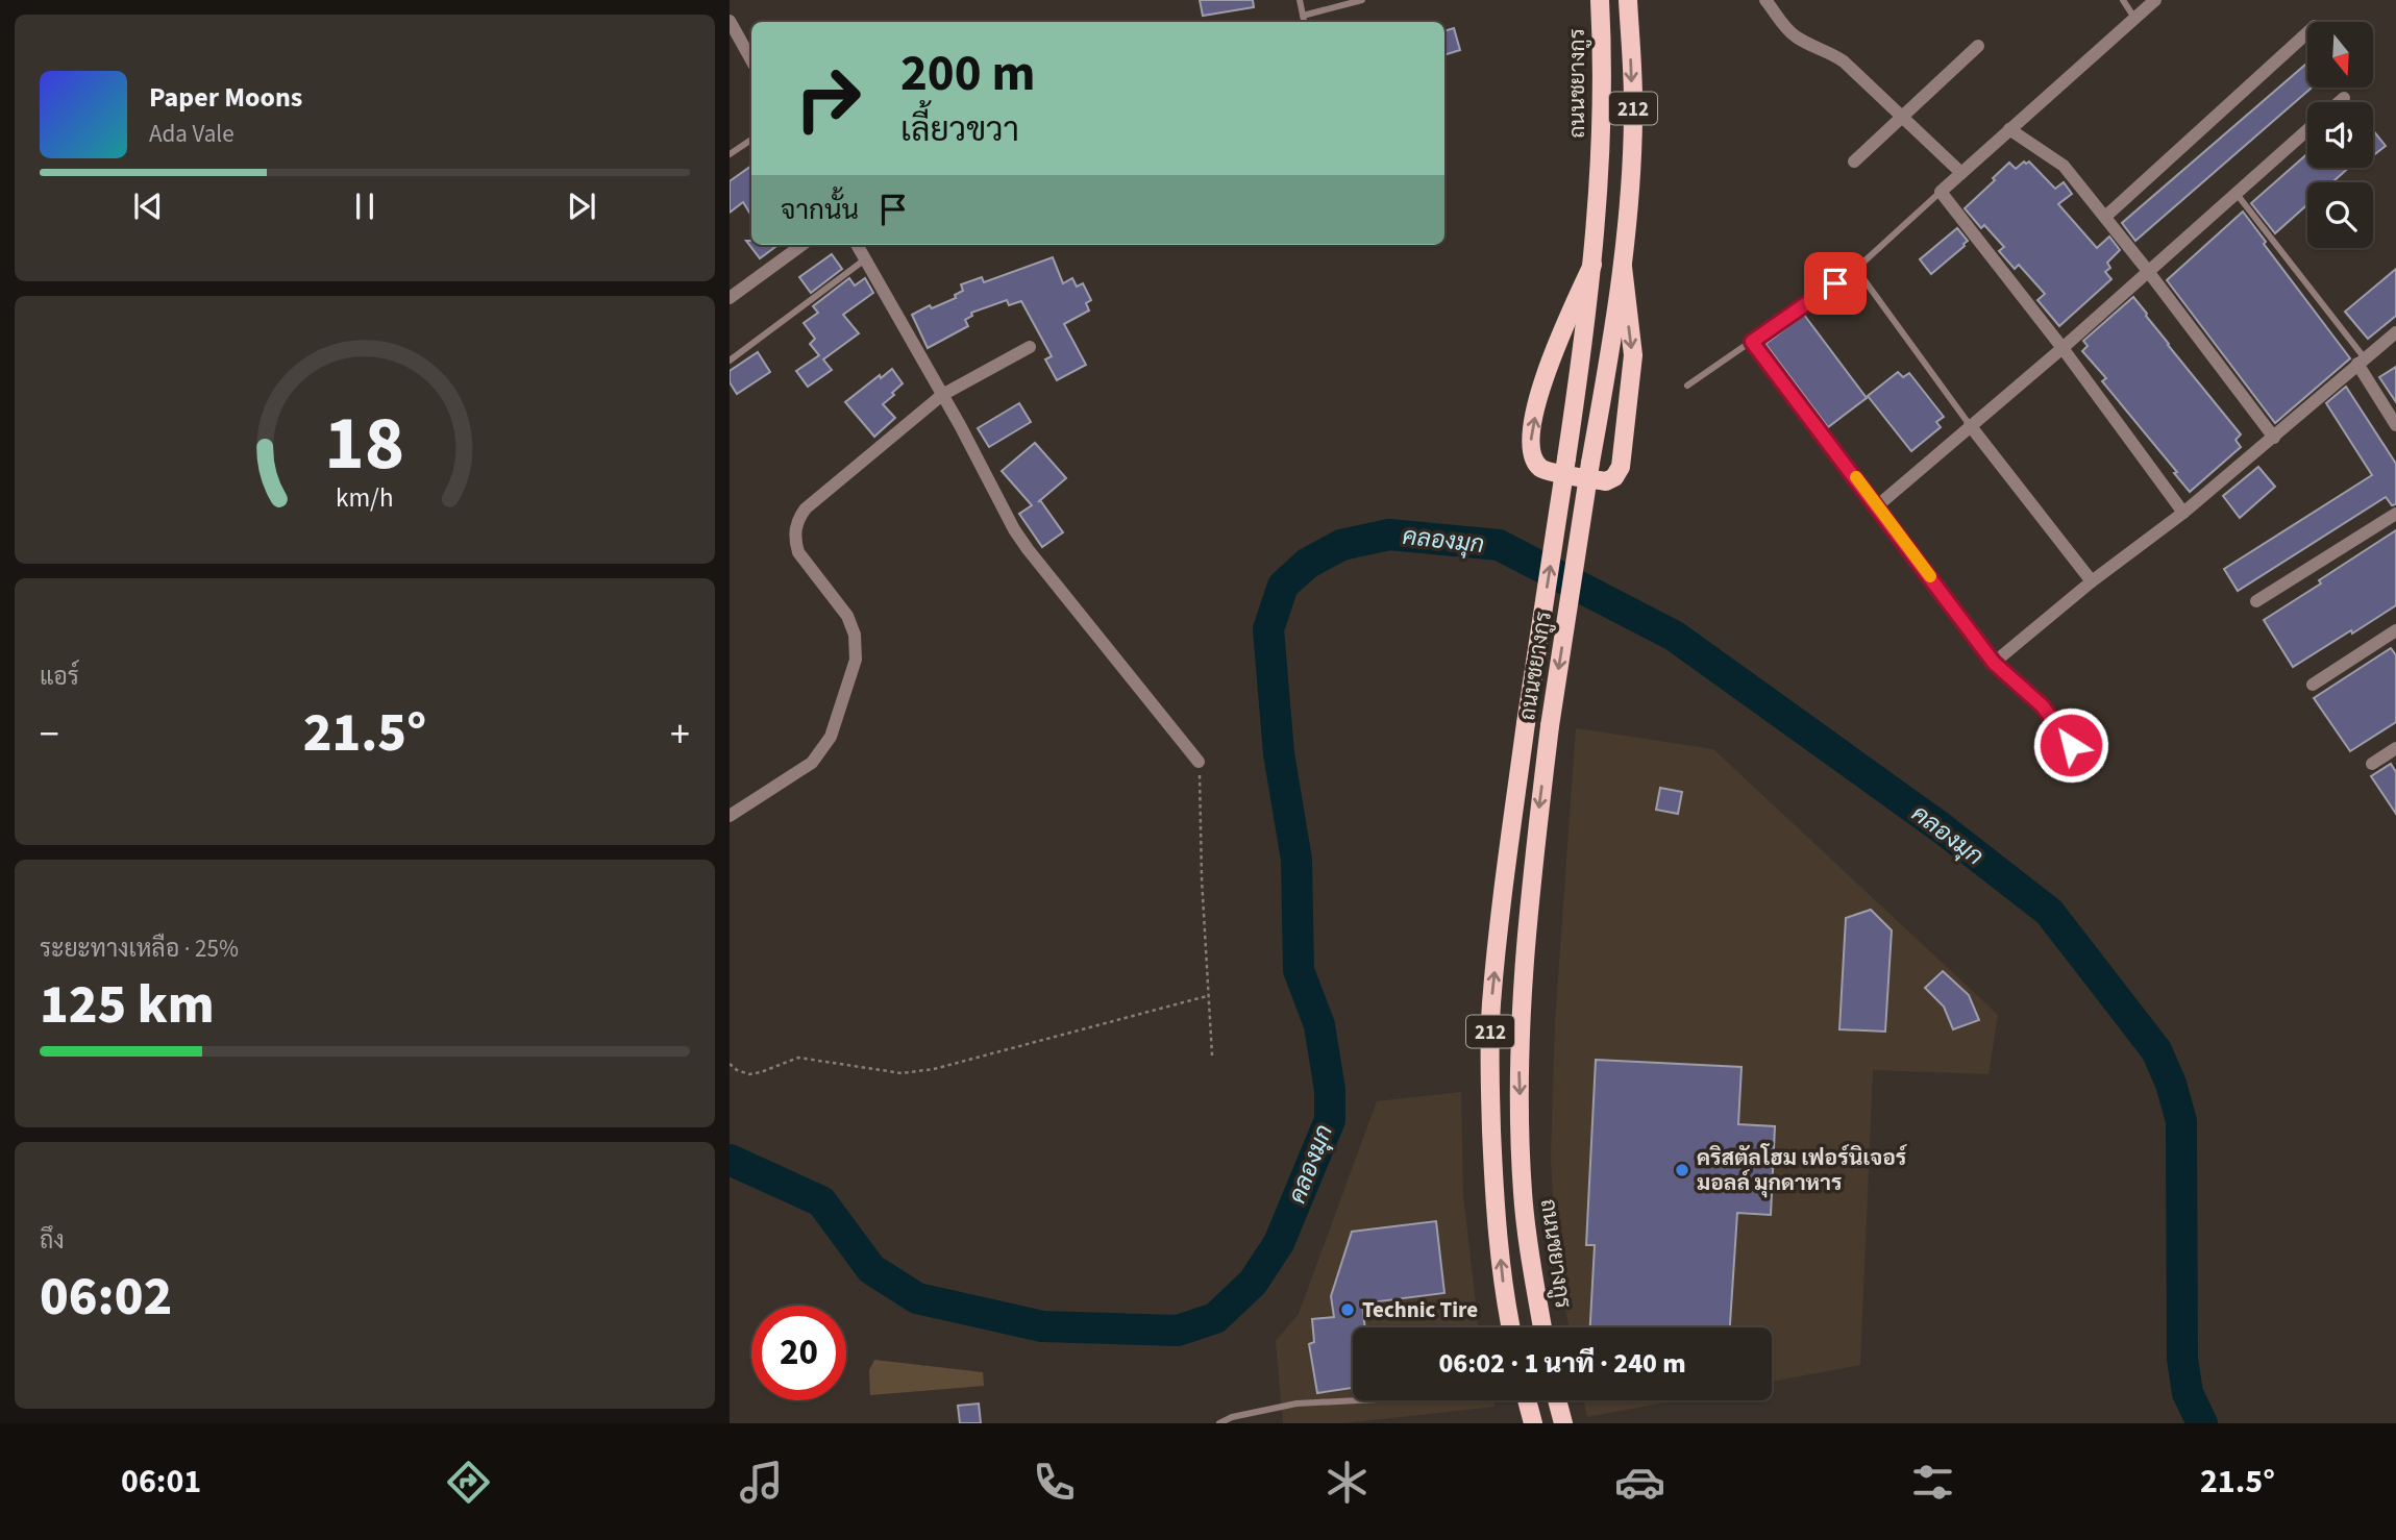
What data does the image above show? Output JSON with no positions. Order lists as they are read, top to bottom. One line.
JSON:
{"streets":{"main road":["ถนนชยางกูร","212"]},"water":["คลองมุก"],"places":["คริสตัลโฮม เฟอร์นิเจอร์ มอลล์ มุกดาหาร","Technic Tire"],"north":"bottom","page":{"turn":["200 m","เลี้ยวขวา"],"song":["Paper Moons","Ada Vale"],"then":"จากนั้น","tile":["แอร์",["ระยะทางเหลือ · 25%","125 km"],["ถึง","06:02"]],"heat":["−","21.5°","+"],"limit":"20","trip":"06:02 · 1 นาที · 240 m","tabs":["06:01","21.5°"],"gauge":["18","km/h"]}}
